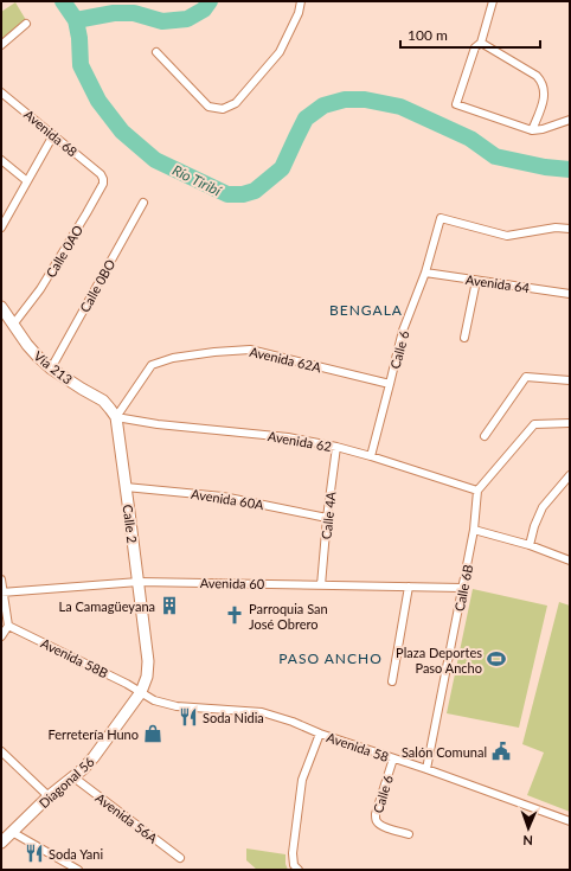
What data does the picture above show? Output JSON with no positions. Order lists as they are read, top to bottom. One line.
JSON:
{"streets":{"main road":["Vía 213","Calle 2","Diagonal 56"],"street":["Avenida 68","Calle 0AO","Avenida 64","Calle 0BO","Calle 6","Avenida 62A","Avenida 62","Avenida 60A","Calle 4A","Avenida 60","Calle 6B","Avenida 58B","Avenida 58","Avenida 56A"]},"crossings":[["Avenida 68","Calle 0AO"],["Calle 0AO","Vía 213"],["Avenida 64","Calle 6"],["Calle 0BO","Vía 213"],["Calle 6","Avenida 62A"],["Calle 6","Avenida 62"],["Calle 6","Avenida 58"],["Avenida 62A","Vía 213"],["Avenida 62A","Avenida 62"],["Avenida 62A","Calle 2"],["Vía 213","Avenida 62"],["Vía 213","Calle 2"],["Avenida 62","Calle 4A"],["Avenida 62","Calle 2"],["Avenida 62","Calle 6B"],["Avenida 60A","Calle 4A"],["Avenida 60A","Calle 2"],["Calle 4A","Avenida 60"],["Calle 2","Avenida 60"],["Calle 2","Avenida 58B"],["Calle 2","Avenida 58"],["Calle 2","Diagonal 56"],["Avenida 60","Calle 6B"],["Calle 6B","Avenida 58"],["Avenida 58B","Avenida 58"],["Avenida 58B","Diagonal 56"],["Avenida 58","Diagonal 56"],["Diagonal 56","Avenida 56A"]],"districts":["BENGALA","PASO ANCHO"],"water":["Río Tiribí"],"places":{"building":["La Camagüeyana"],"church":["Parroquia San José Obrero"],"sports":["Plaza Deportes Paso Ancho"],"restaurant":["Soda Nidia","Soda Yani"],"shop":["Ferretería Huno"],"public building":["Salón Comunal"]},"scale_bar":"100 m","north":"bottom"}
